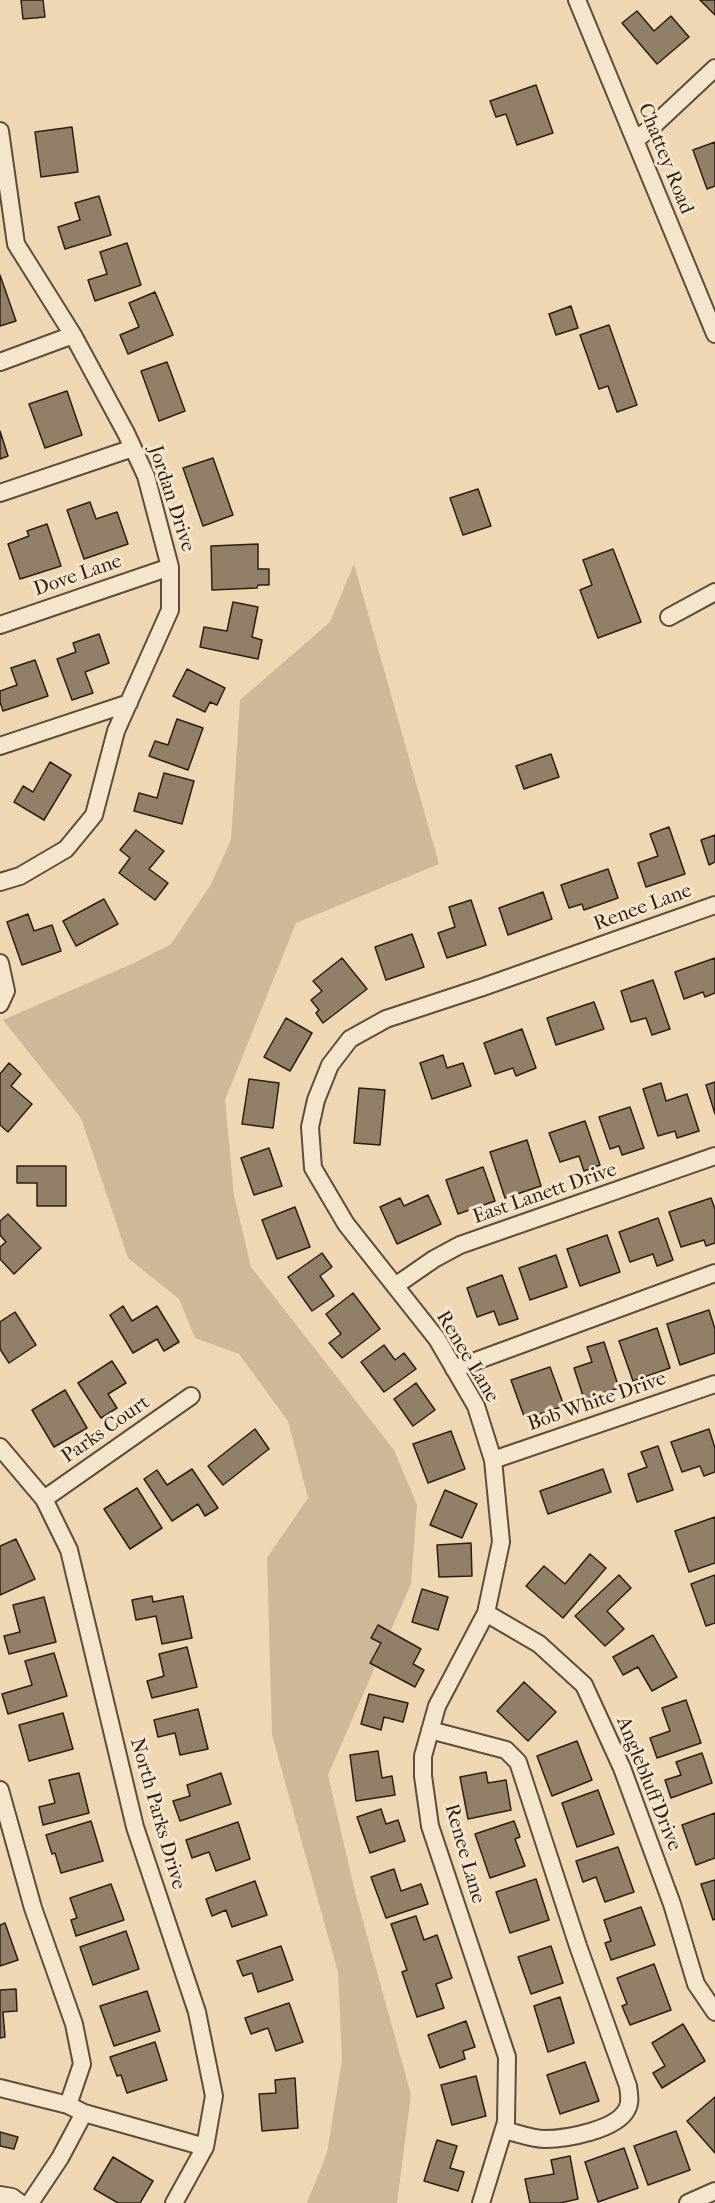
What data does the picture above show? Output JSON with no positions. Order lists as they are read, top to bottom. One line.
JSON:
{"streets":{"street":["Chattey Road","Jordan Drive","Dove Lane","Renee Lane","East Lanett Drive","Bob White Drive","Parks Court","Anglebluff Drive","North Parks Drive"]},"crossings":[["Jordan Drive","Dove Lane"],["Renee Lane","East Lanett Drive"],["Renee Lane","Bob White Drive"],["Renee Lane","Anglebluff Drive"],["Parks Court","North Parks Drive"]]}
